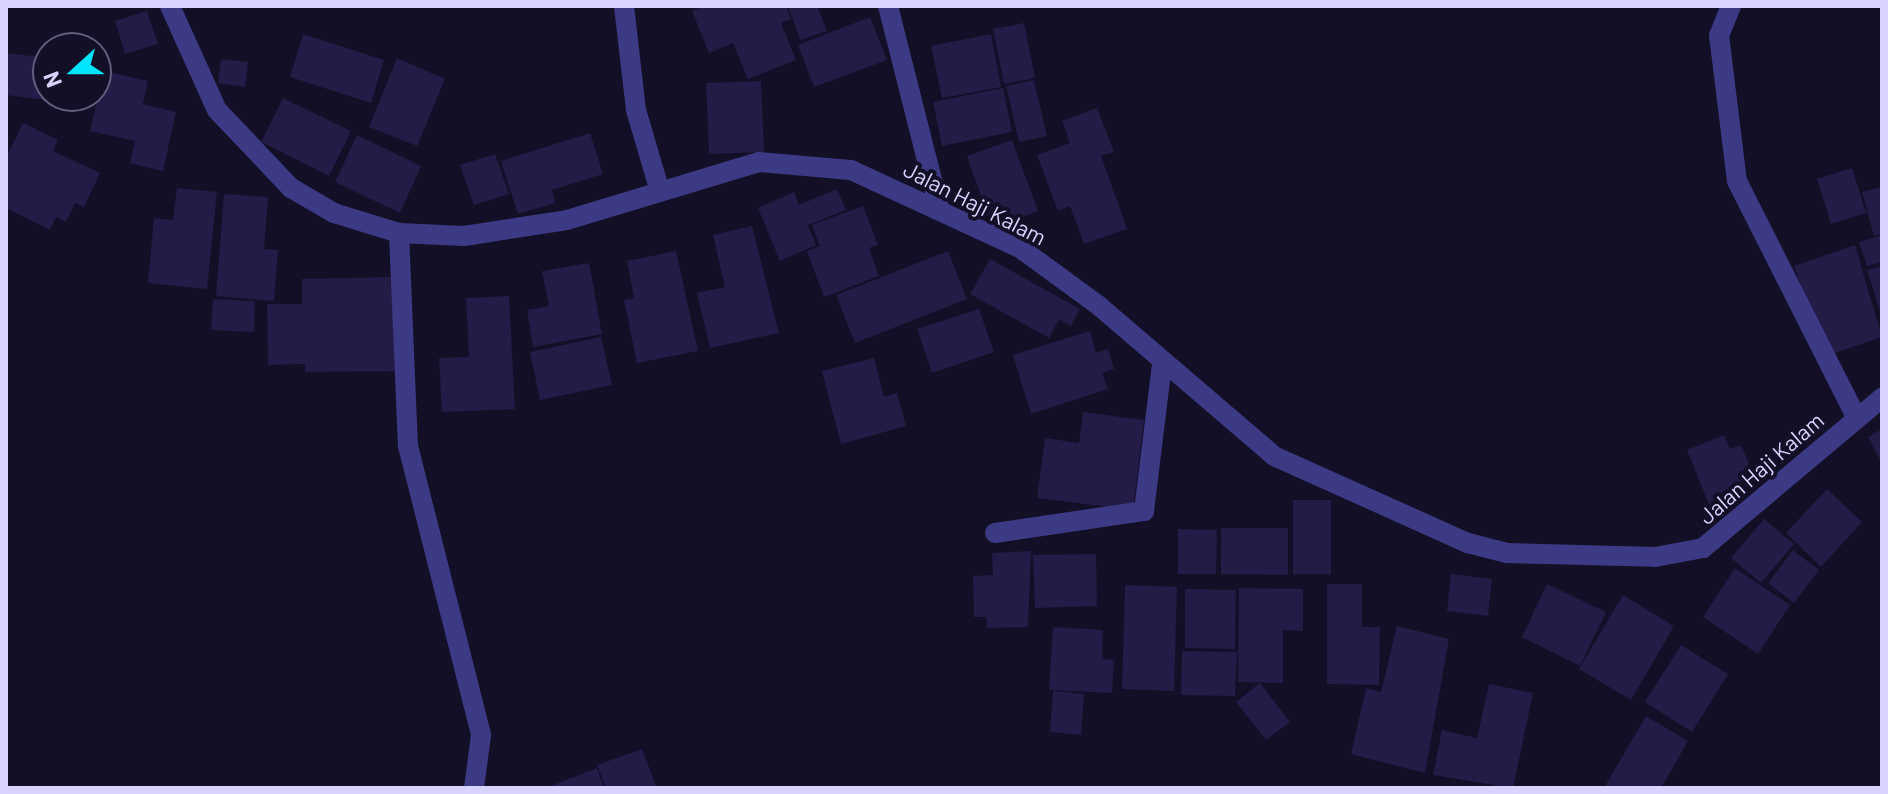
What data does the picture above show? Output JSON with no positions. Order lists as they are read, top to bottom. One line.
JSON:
{"streets":{"street":["Jalan Haji Kalam"]},"north":"left"}
